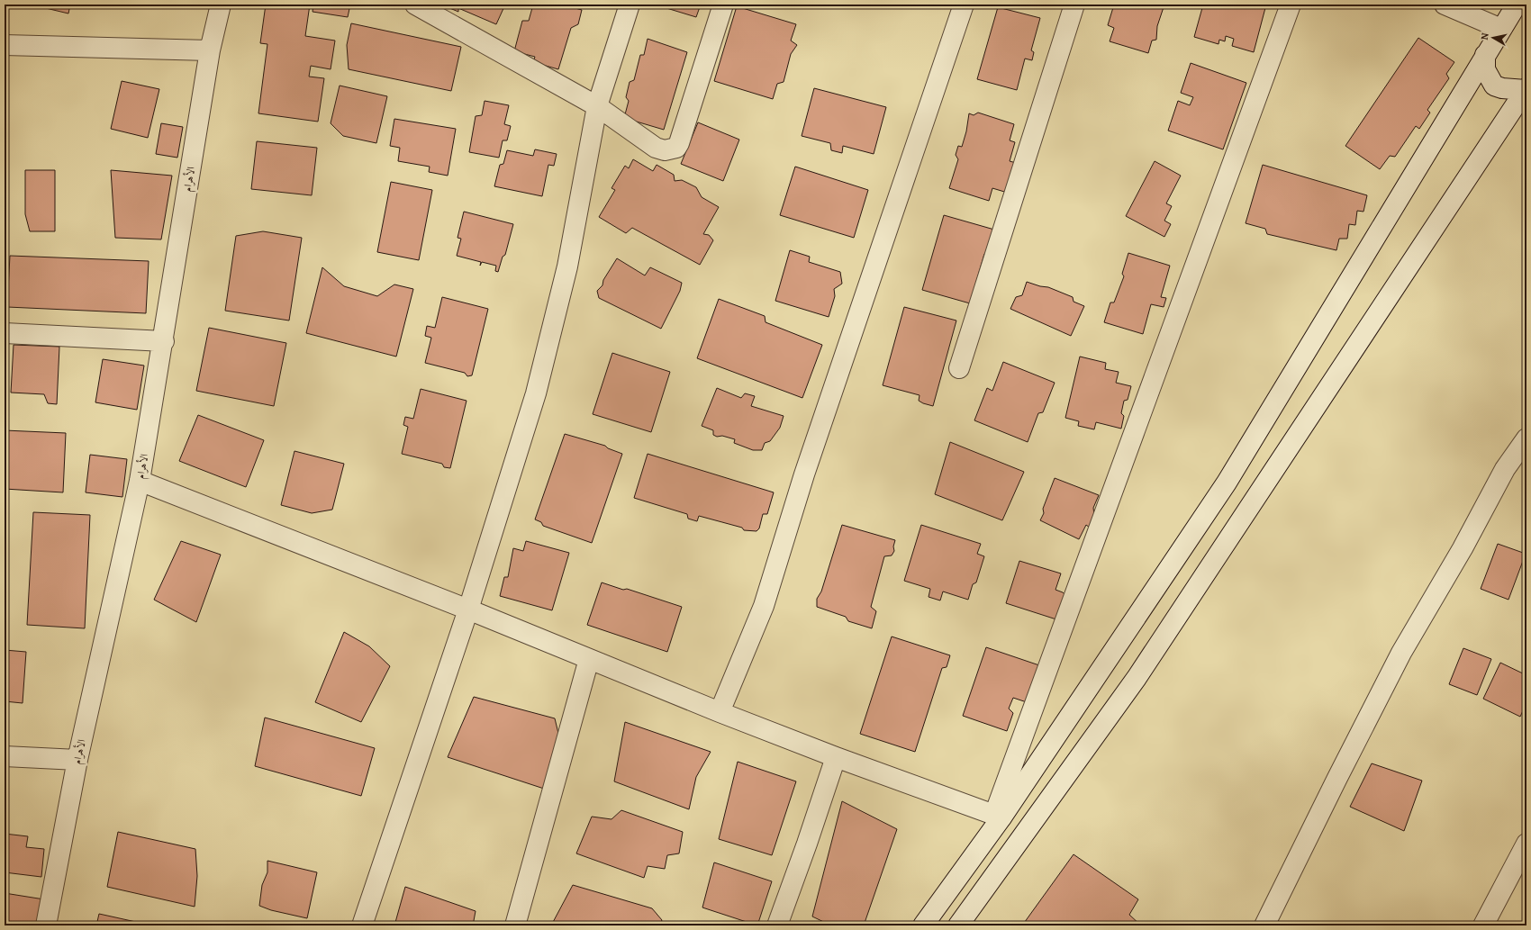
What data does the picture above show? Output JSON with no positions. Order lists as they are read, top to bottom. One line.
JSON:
{"streets":{"street":["الأهرام"]},"north":"left"}
